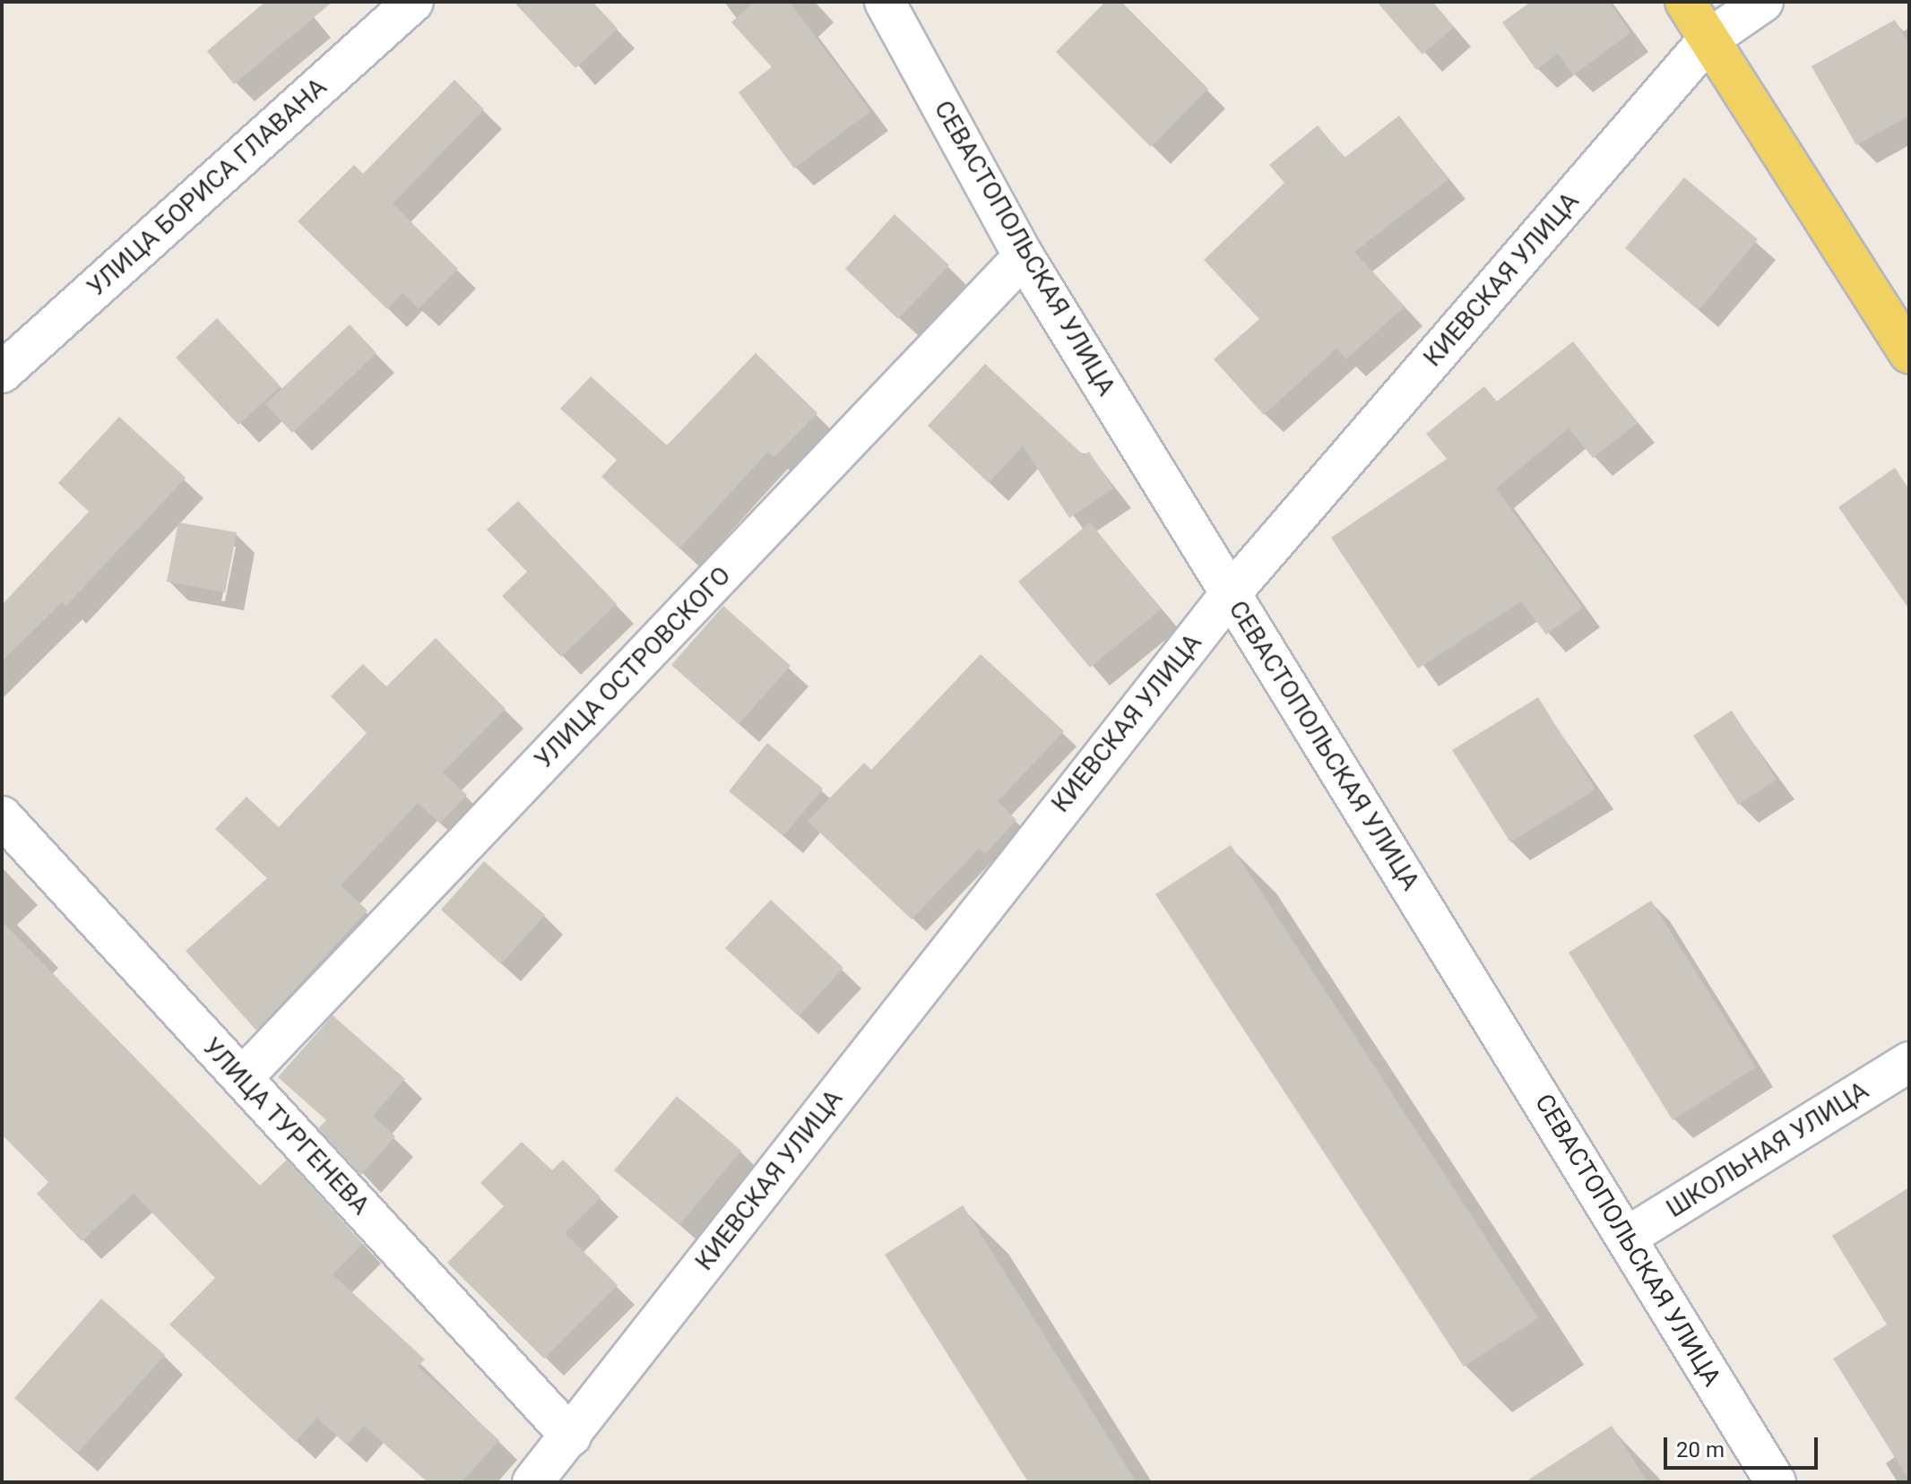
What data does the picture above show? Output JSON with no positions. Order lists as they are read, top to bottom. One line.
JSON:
{"streets":{"street":["УЛИЦА БОРИСА ГЛАВАНА","СЕВАСТОПОЛЬСКАЯ УЛИЦА","КИЕВСКАЯ УЛИЦА","УЛИЦА ОСТРОВСКОГО","УЛИЦА ТУРГЕНЕВА","ШКОЛЬНАЯ УЛИЦА"]},"crossings":[["СЕВАСТОПОЛЬСКАЯ УЛИЦА","КИЕВСКАЯ УЛИЦА"],["СЕВАСТОПОЛЬСКАЯ УЛИЦА","УЛИЦА ОСТРОВСКОГО"],["СЕВАСТОПОЛЬСКАЯ УЛИЦА","ШКОЛЬНАЯ УЛИЦА"],["КИЕВСКАЯ УЛИЦА","УЛИЦА ТУРГЕНЕВА"],["УЛИЦА ОСТРОВСКОГО","УЛИЦА ТУРГЕНЕВА"]],"scale_bar":"20 m"}
